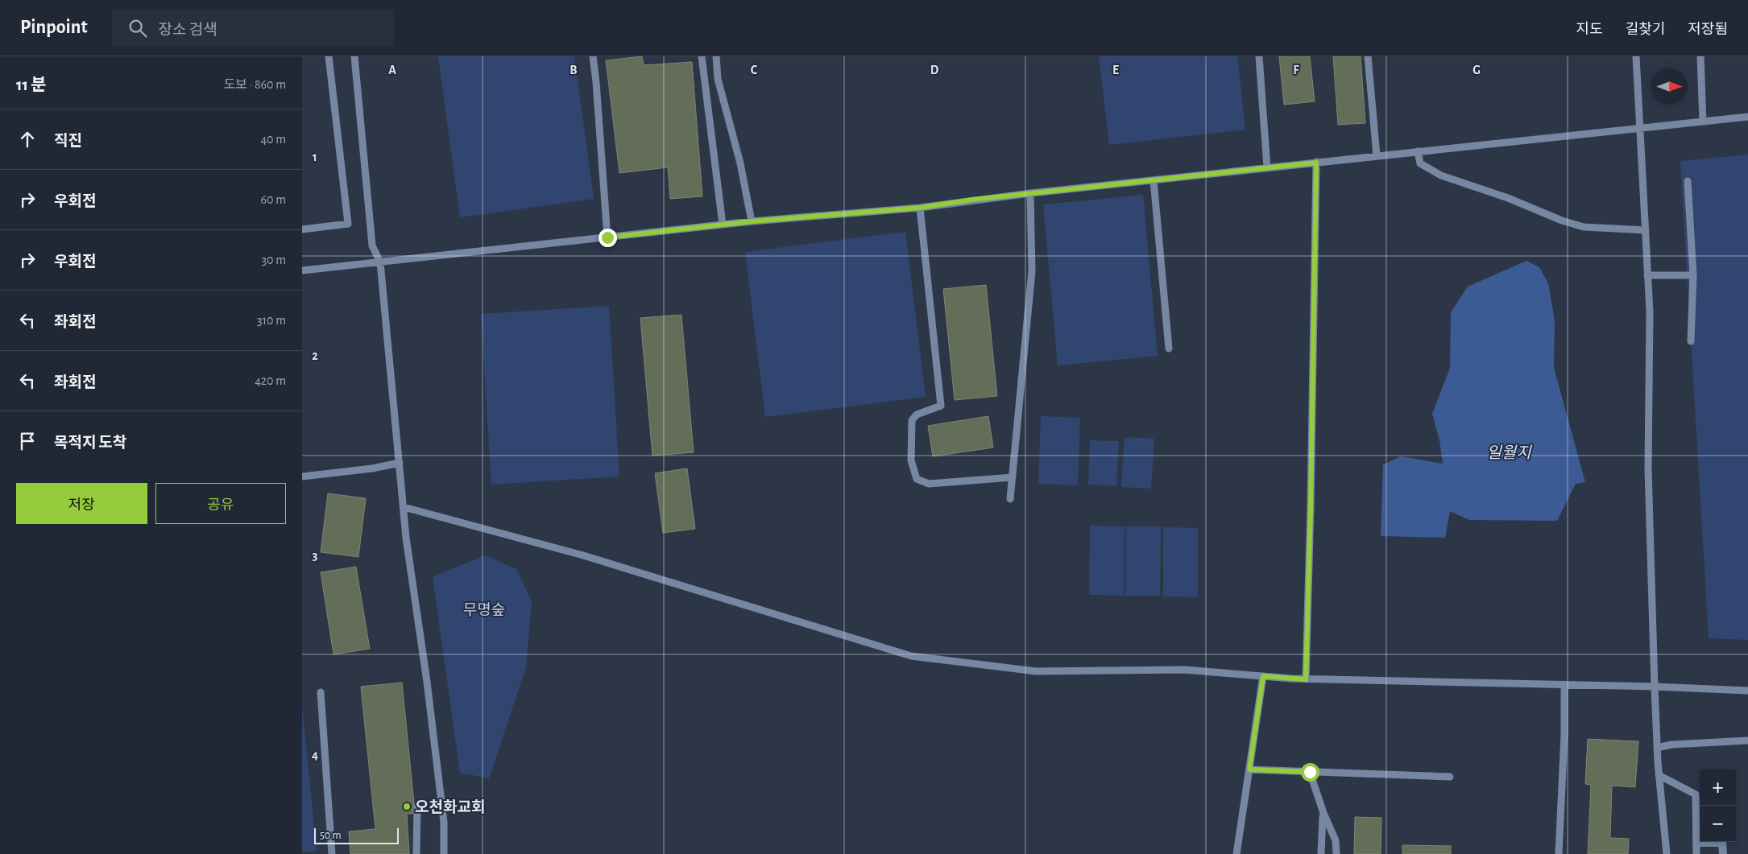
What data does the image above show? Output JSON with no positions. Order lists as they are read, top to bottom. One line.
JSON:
{"water":["일월지"],"parks":["무명숲"],"places":["오천화교회"],"scale_bar":"50 m","north":"right","page":{"header":"Pinpoint","search":"장소 검색","nav":["지도","길찾기","저장됨"],"heading":["11 분","도보 · 860 m"],"list":[["직진","40 m"],["우회전","60 m"],["우회전","30 m"],["좌회전","310 m"],["좌회전","420 m"],"목적지 도착"],"buttons":["저장","공유"],"map_buttons":["+","−"],"scale":"50 m"},"grid":{"columns":["A","B","C","D","E","F","G"],"rows":["1","2","3","4"]}}
